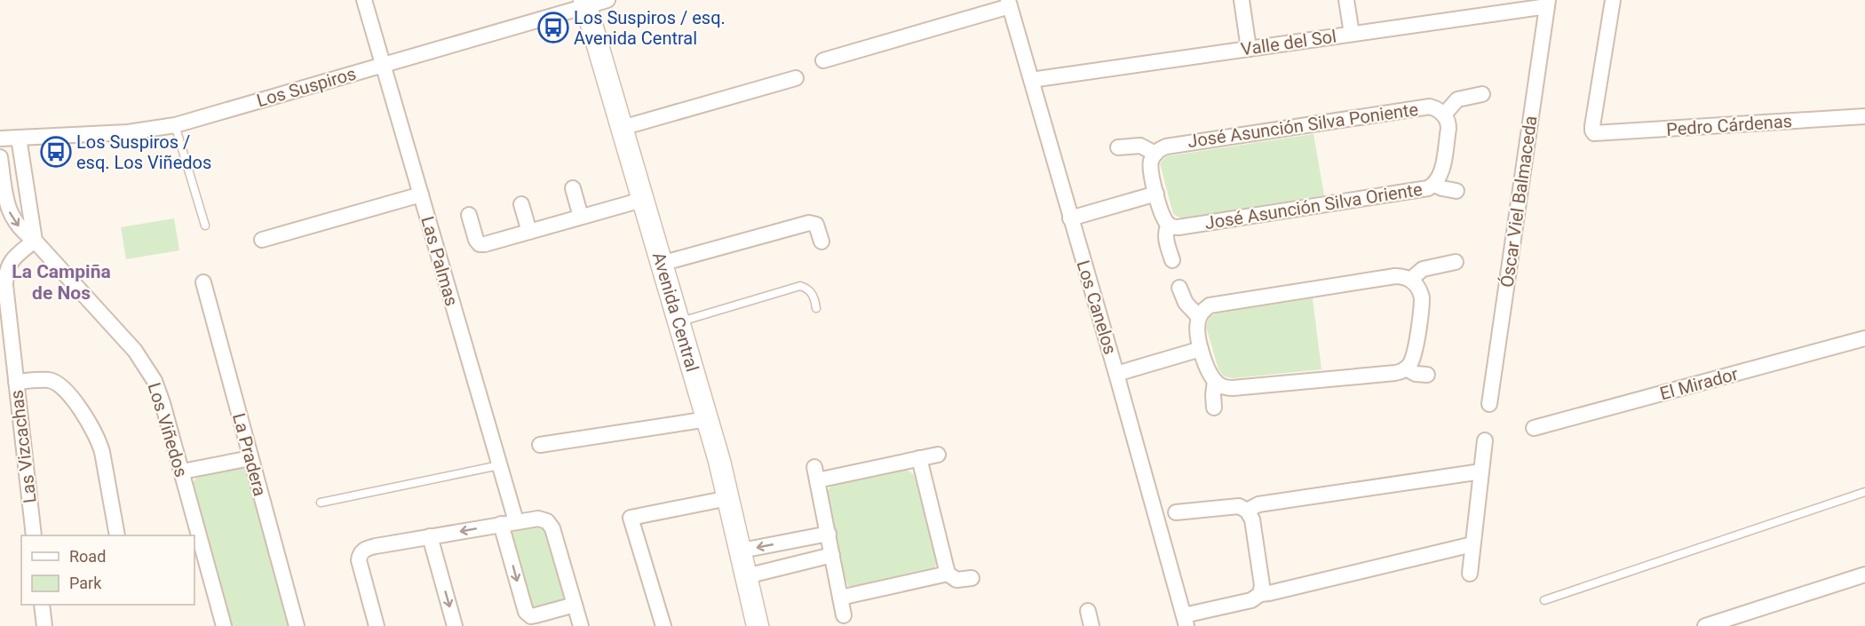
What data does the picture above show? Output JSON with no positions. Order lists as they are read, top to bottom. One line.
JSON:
{"streets":{"street":["Valle del Sol","Los Suspiros","José Asunción Silva Poniente","Pedro Cárdenas","Óscar Viel Balmaceda","José Asunción Silva Oriente","Las Palmas","Los Canelos","Avenida Central","El Mirador","Los Viñedos","Las Vizcachas","La Pradera"]},"crossings":[["Valle del Sol","Óscar Viel Balmaceda"],["Valle del Sol","Los Canelos"],["Los Suspiros","Las Palmas"],["Los Suspiros","Avenida Central"],["Los Viñedos","Las Vizcachas"]],"districts":["La Campiña de Nos"],"places":{"bus stop":["Los Suspiros / esq. Avenida Central","Los Suspiros / esq. Los Viñedos"]},"legend":["Road","Park"]}
